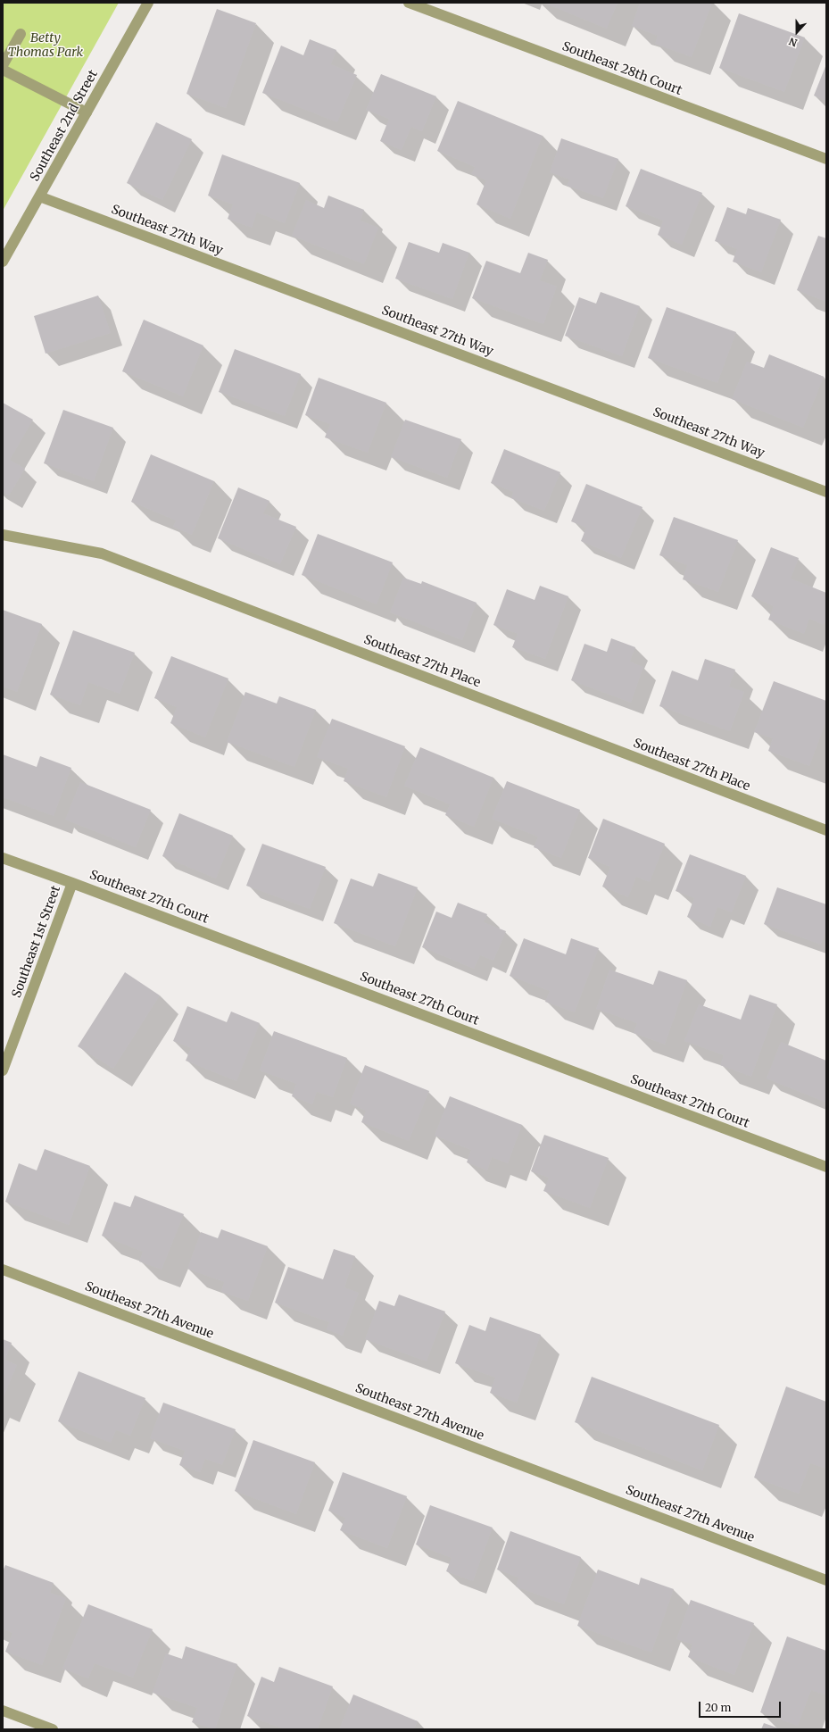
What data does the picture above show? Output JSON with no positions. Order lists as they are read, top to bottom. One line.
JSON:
{"streets":{"street":["Southeast 28th Court","Southeast 2nd Street","Southeast 27th Way","Southeast 27th Place","Southeast 27th Court","Southeast 1st Street","Southeast 27th Avenue"]},"crossings":[["Southeast 2nd Street","Southeast 27th Way"],["Southeast 27th Court","Southeast 1st Street"]],"parks":["Betty Thomas Park"],"scale_bar":"20 m","north":"bottom"}
